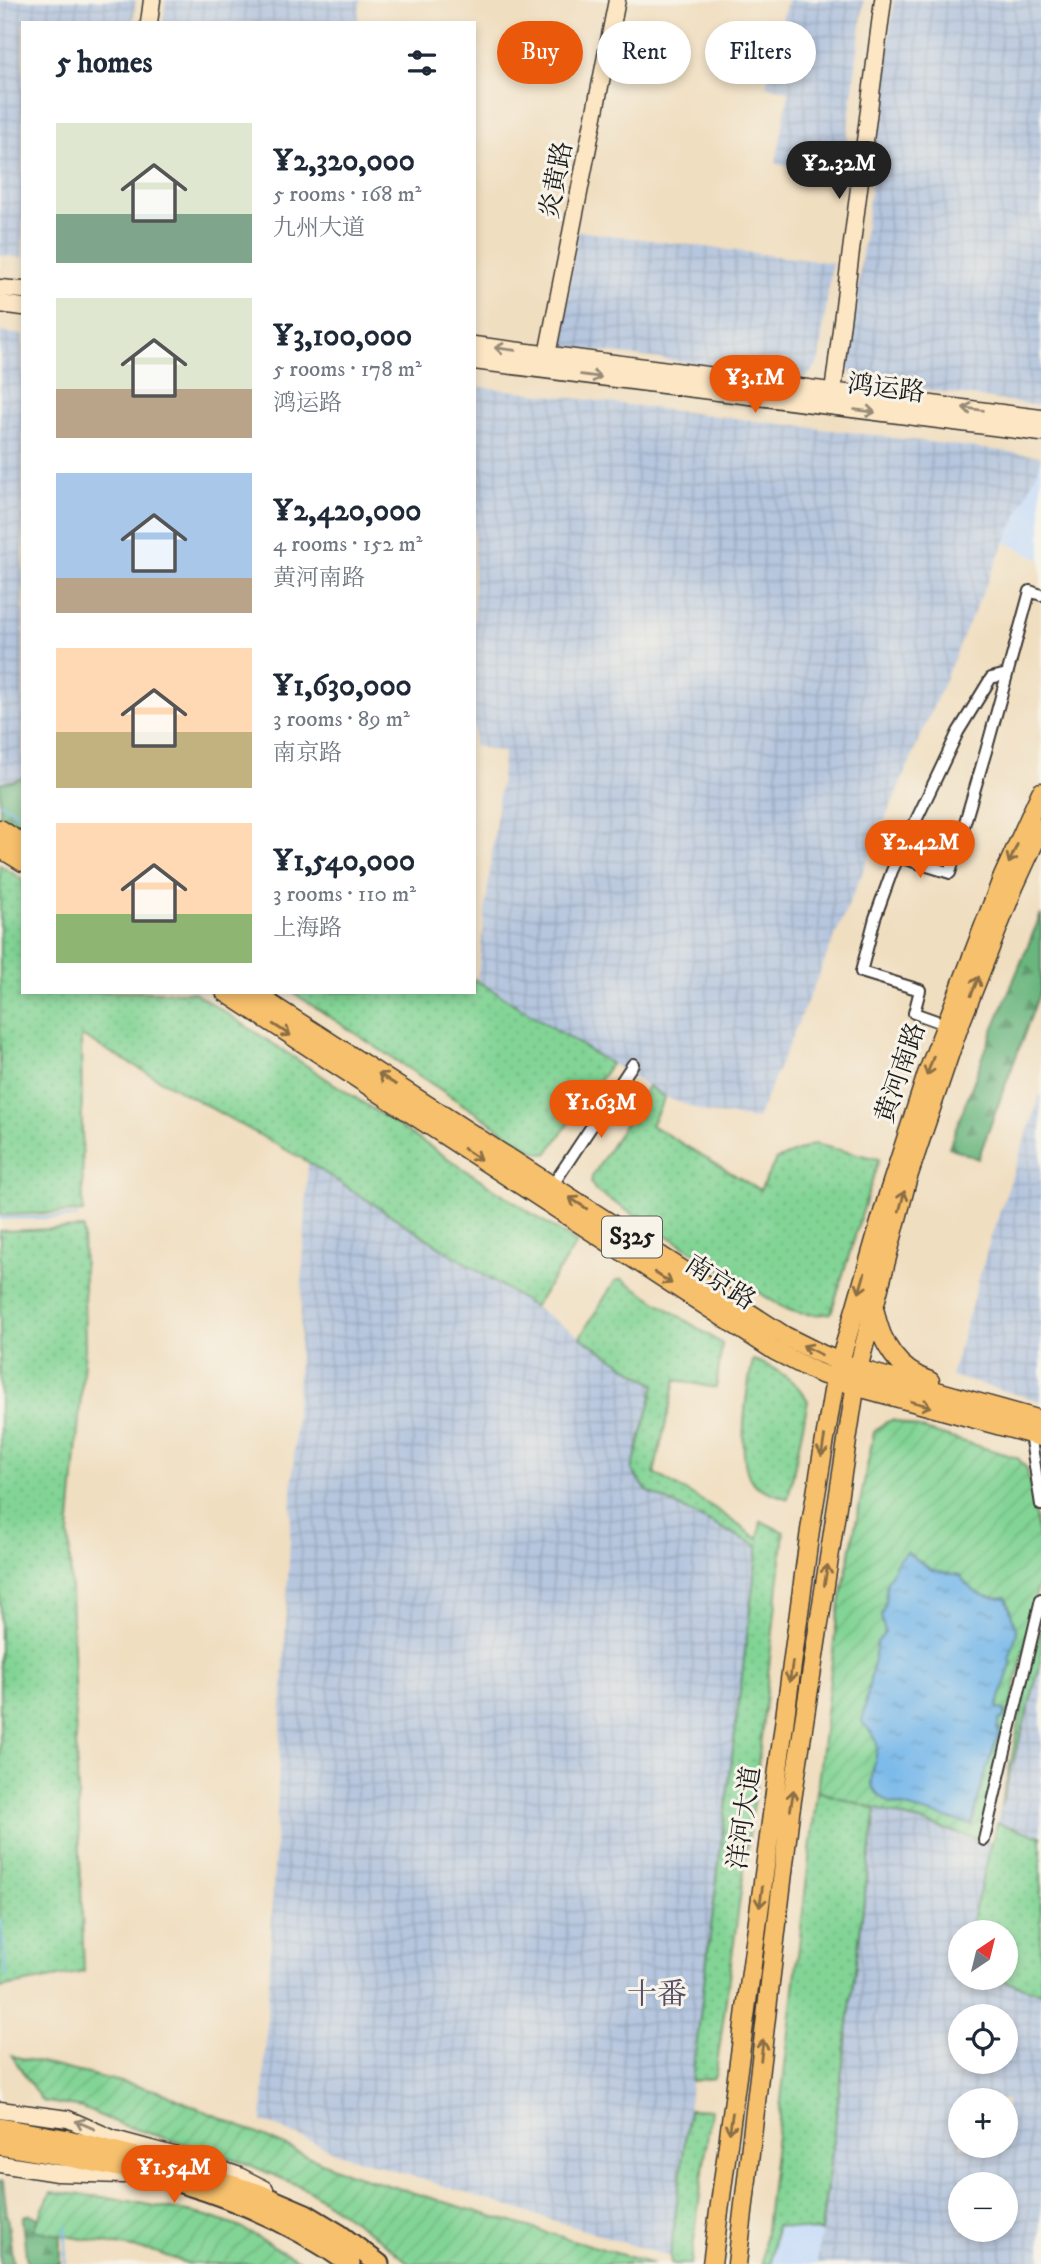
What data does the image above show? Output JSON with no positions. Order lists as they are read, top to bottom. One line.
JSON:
{"streets":{"main road":["黄河南路","S325","南京路","洋河大道"],"street":["炎黄路","鸿运路"]},"crossings":[["炎黄路","鸿运路"],["黄河南路","南京路"],["黄河南路","洋河大道"],["南京路","洋河大道"]],"districts":["十番"],"north":"top right","page":{"chip":["Buy","Rent","Filters"],"heading":"5 homes","list":[{"name":"¥2,320,000","note":"5 rooms · 168 m² · 九州大道"},{"name":"¥3,100,000","note":"5 rooms · 178 m² · 鸿运路"},{"name":"¥2,420,000","note":"4 rooms · 152 m² · 黄河南路"},{"name":"¥1,630,000","note":"3 rooms · 89 m² · 南京路"},{"name":"¥1,540,000","note":"3 rooms · 110 m² · 上海路"}],"price":["¥2.32M","¥3.1M","¥2.42M","¥1.63M","¥1.54M"],"map_buttons":["+","−"]}}
